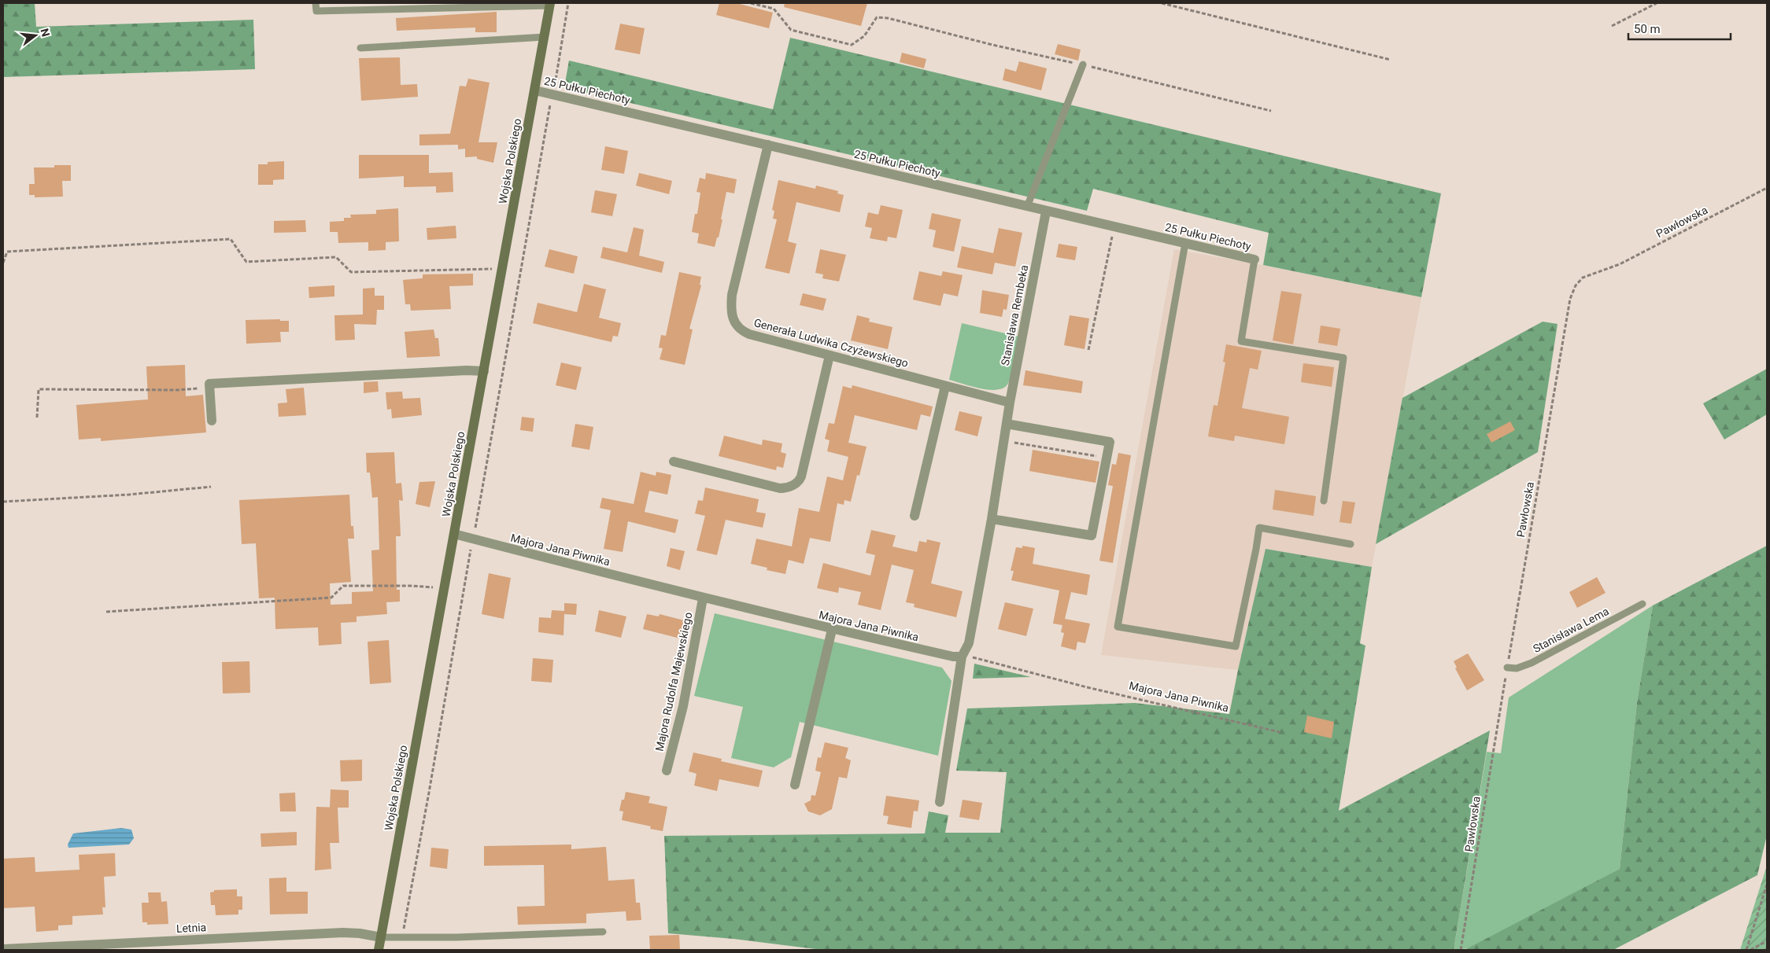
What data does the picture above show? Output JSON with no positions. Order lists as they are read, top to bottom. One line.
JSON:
{"streets":{"main road":["Wojska Polskiego"],"street":["25 Pułku Piechoty","Stanisława Rembeka","Generała Ludwika Czyżewskiego","Majora Jana Piwnika","Majora Rudolfa Majewskiego","Letnia"],"lane":["Stanisława Lema"],"path":["Pawłowska"]},"crossings":[["25 Pułku Piechoty","Wojska Polskiego"],["25 Pułku Piechoty","Stanisława Rembeka"],["25 Pułku Piechoty","Generała Ludwika Czyżewskiego"],["Wojska Polskiego","Majora Jana Piwnika"],["Wojska Polskiego","Letnia"],["Pawłowska","Stanisława Lema"],["Stanisława Rembeka","Generała Ludwika Czyżewskiego"],["Stanisława Rembeka","Majora Jana Piwnika"],["Majora Jana Piwnika","Majora Rudolfa Majewskiego"]],"scale_bar":"50 m","north":"right"}
